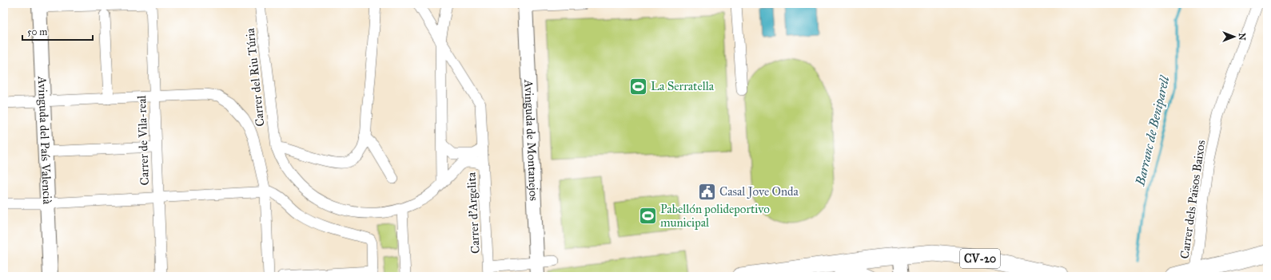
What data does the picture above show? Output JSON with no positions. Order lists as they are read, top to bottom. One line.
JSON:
{"streets":{"main road":["Avinguda del País Valencià","Avinguda de Montanejos","CV-20"],"street":["Carrer del Riu Túria","Carrer de Vila-real","Carrer dels Països Baixos","Carrer d'Argelita"]},"crossings":[["Carrer del Riu Túria","Carrer d'Argelita"]],"water":["Barranc de Beniparell"],"places":{"sports":["La Serratella","Pabellón polideportivo municipal"],"public building":["Casal Jove Onda"]},"scale_bar":"50 m","north":"right"}
